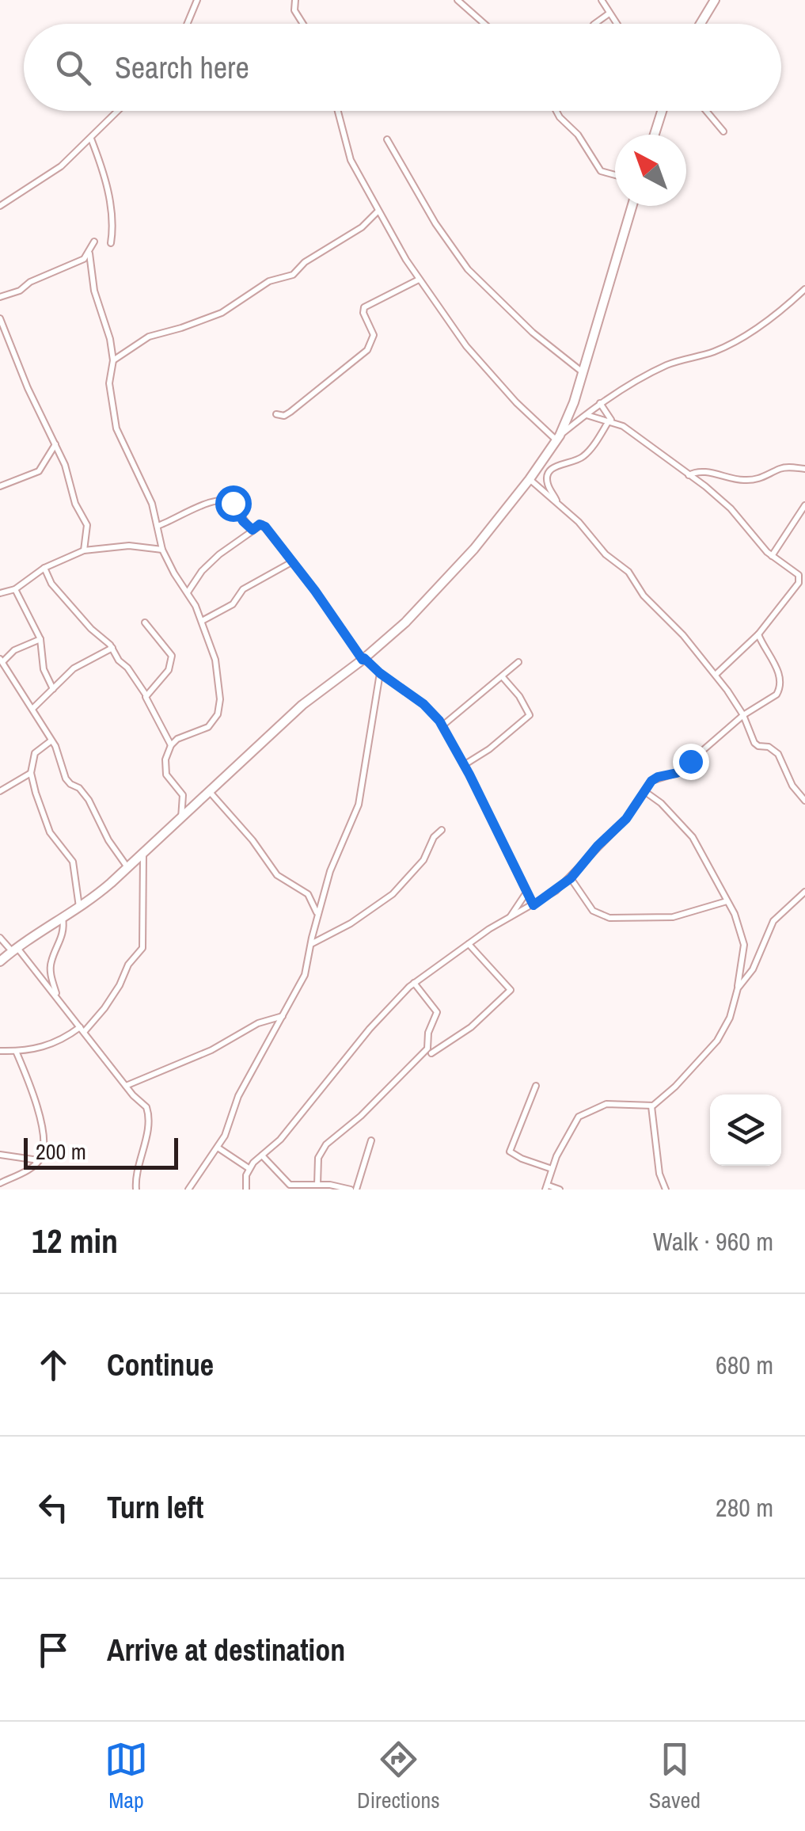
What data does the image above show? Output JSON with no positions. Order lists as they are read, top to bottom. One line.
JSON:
{"scale_bar":"200 m","north":"top left","page":{"search":"Search here","scale":"200 m","heading":["12 min","Walk · 960 m"],"list":[["Continue","680 m"],["Turn left","280 m"],"Arrive at destination"],"nav":["Map","Directions","Saved"]}}
